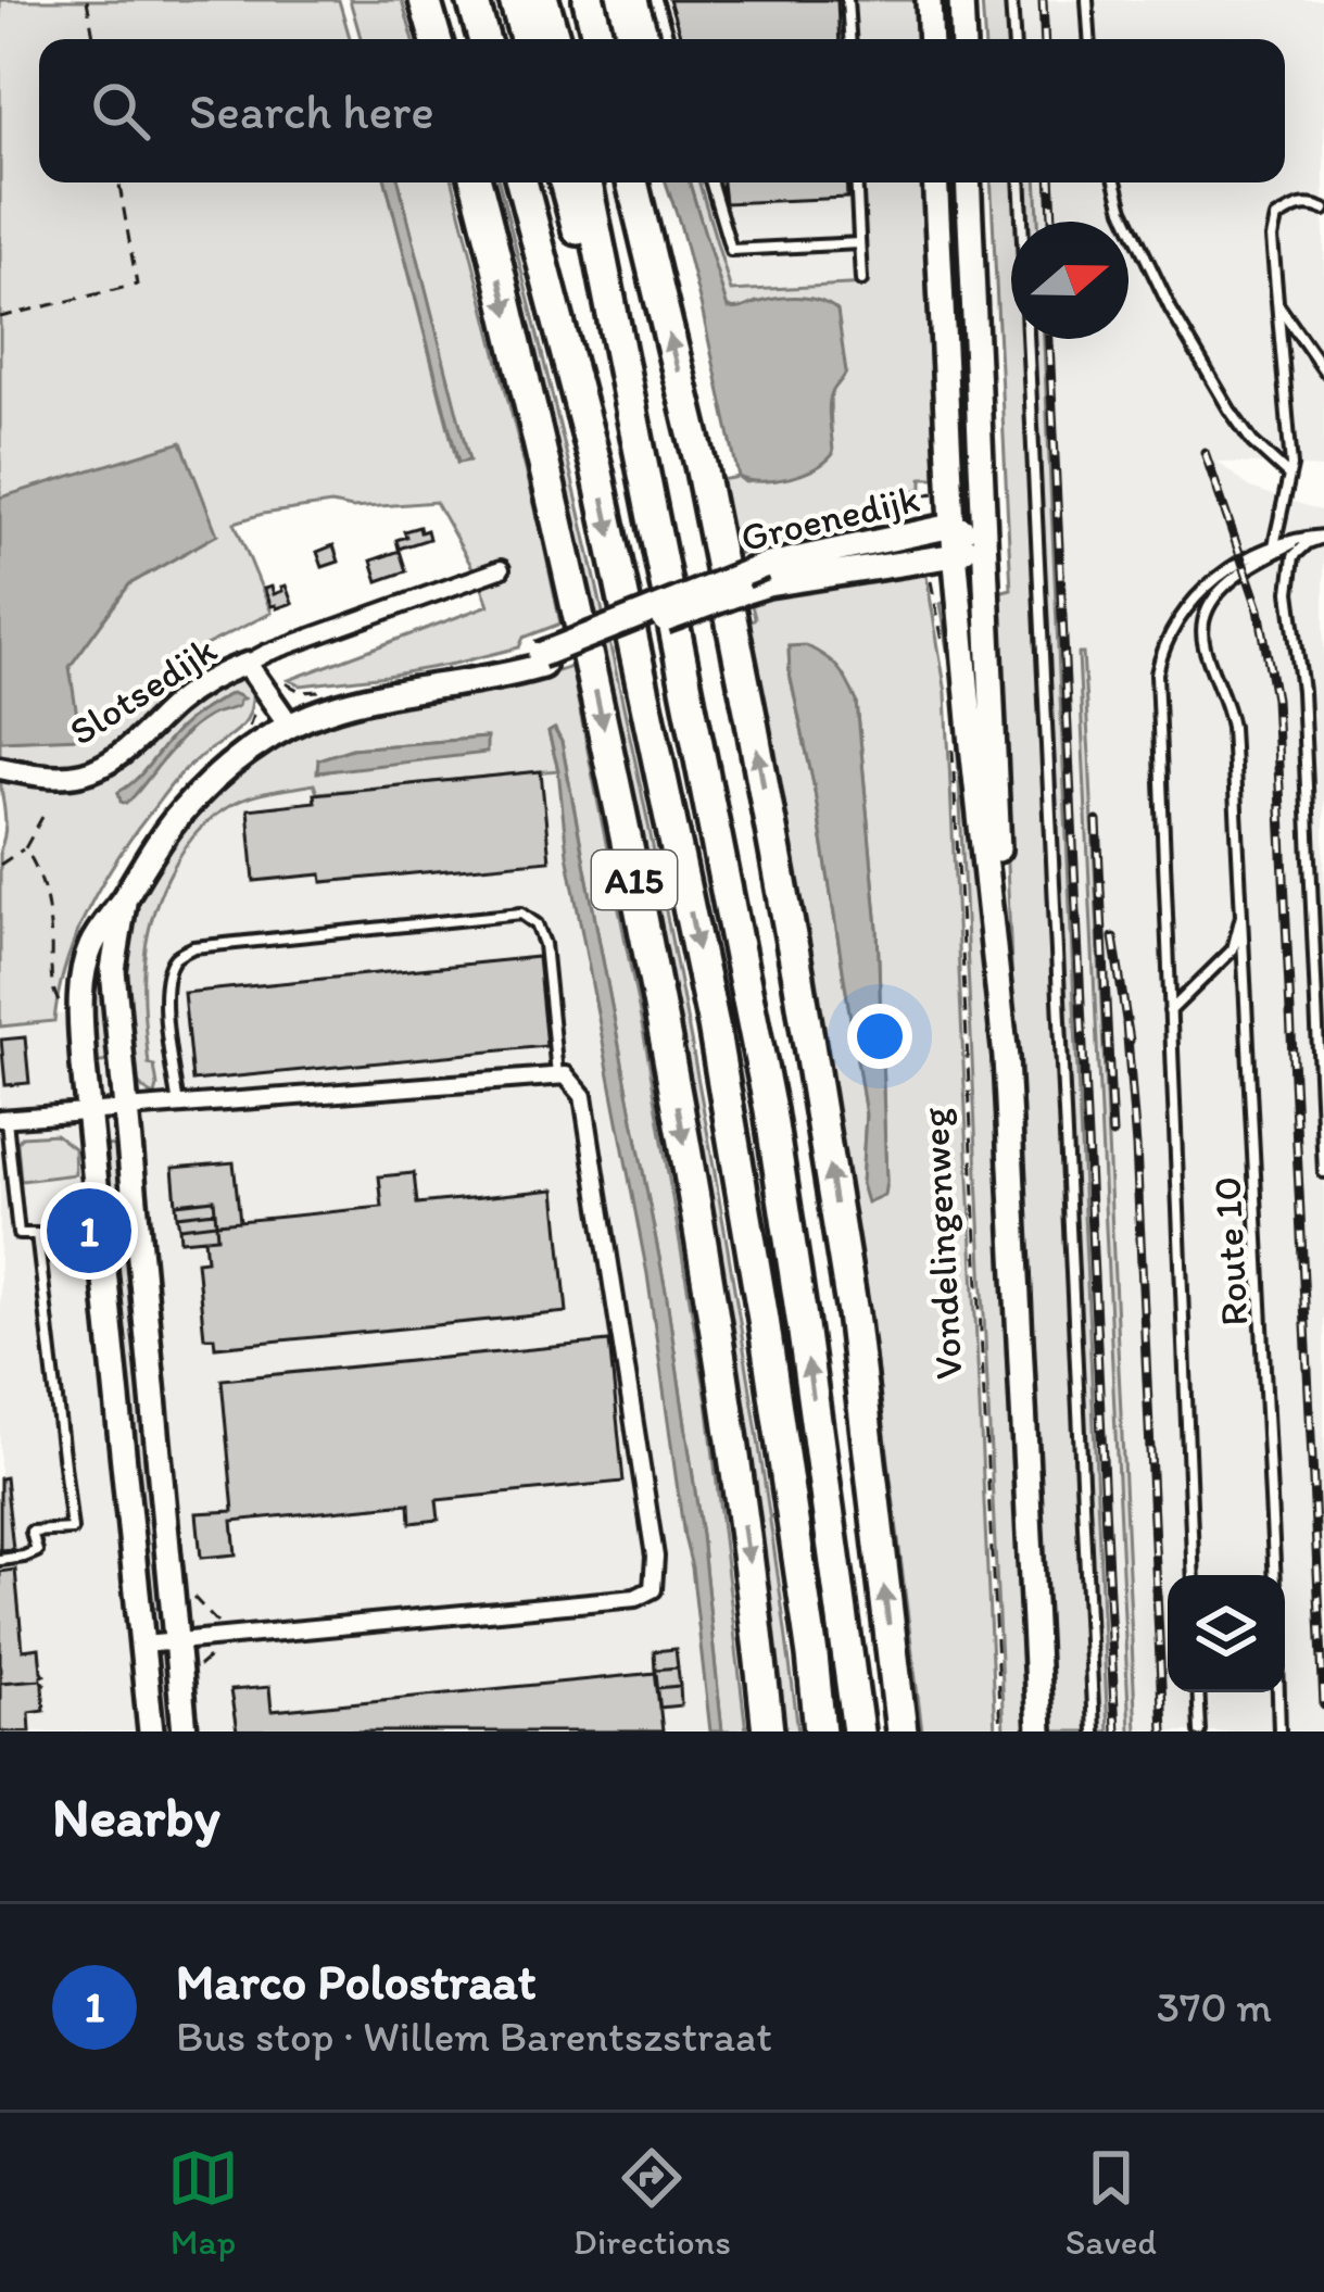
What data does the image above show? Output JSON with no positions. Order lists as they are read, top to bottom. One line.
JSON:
{"streets":{"highway":["A15"],"main road":["Groenedijk","Vondelingenweg"],"street":["Slotsedijk"],"lane":["Route 10"]},"crossings":[["Groenedijk","Slotsedijk"],["Groenedijk","Vondelingenweg"]],"north":"right","page":{"search":"Search here","pins":"1","heading":"Nearby","list":[{"mark":"1","name":"Marco Polostraat","note":"Bus stop · Willem Barentszstraat","value":"370 m"}],"nav":["Map","Directions","Saved"]}}
